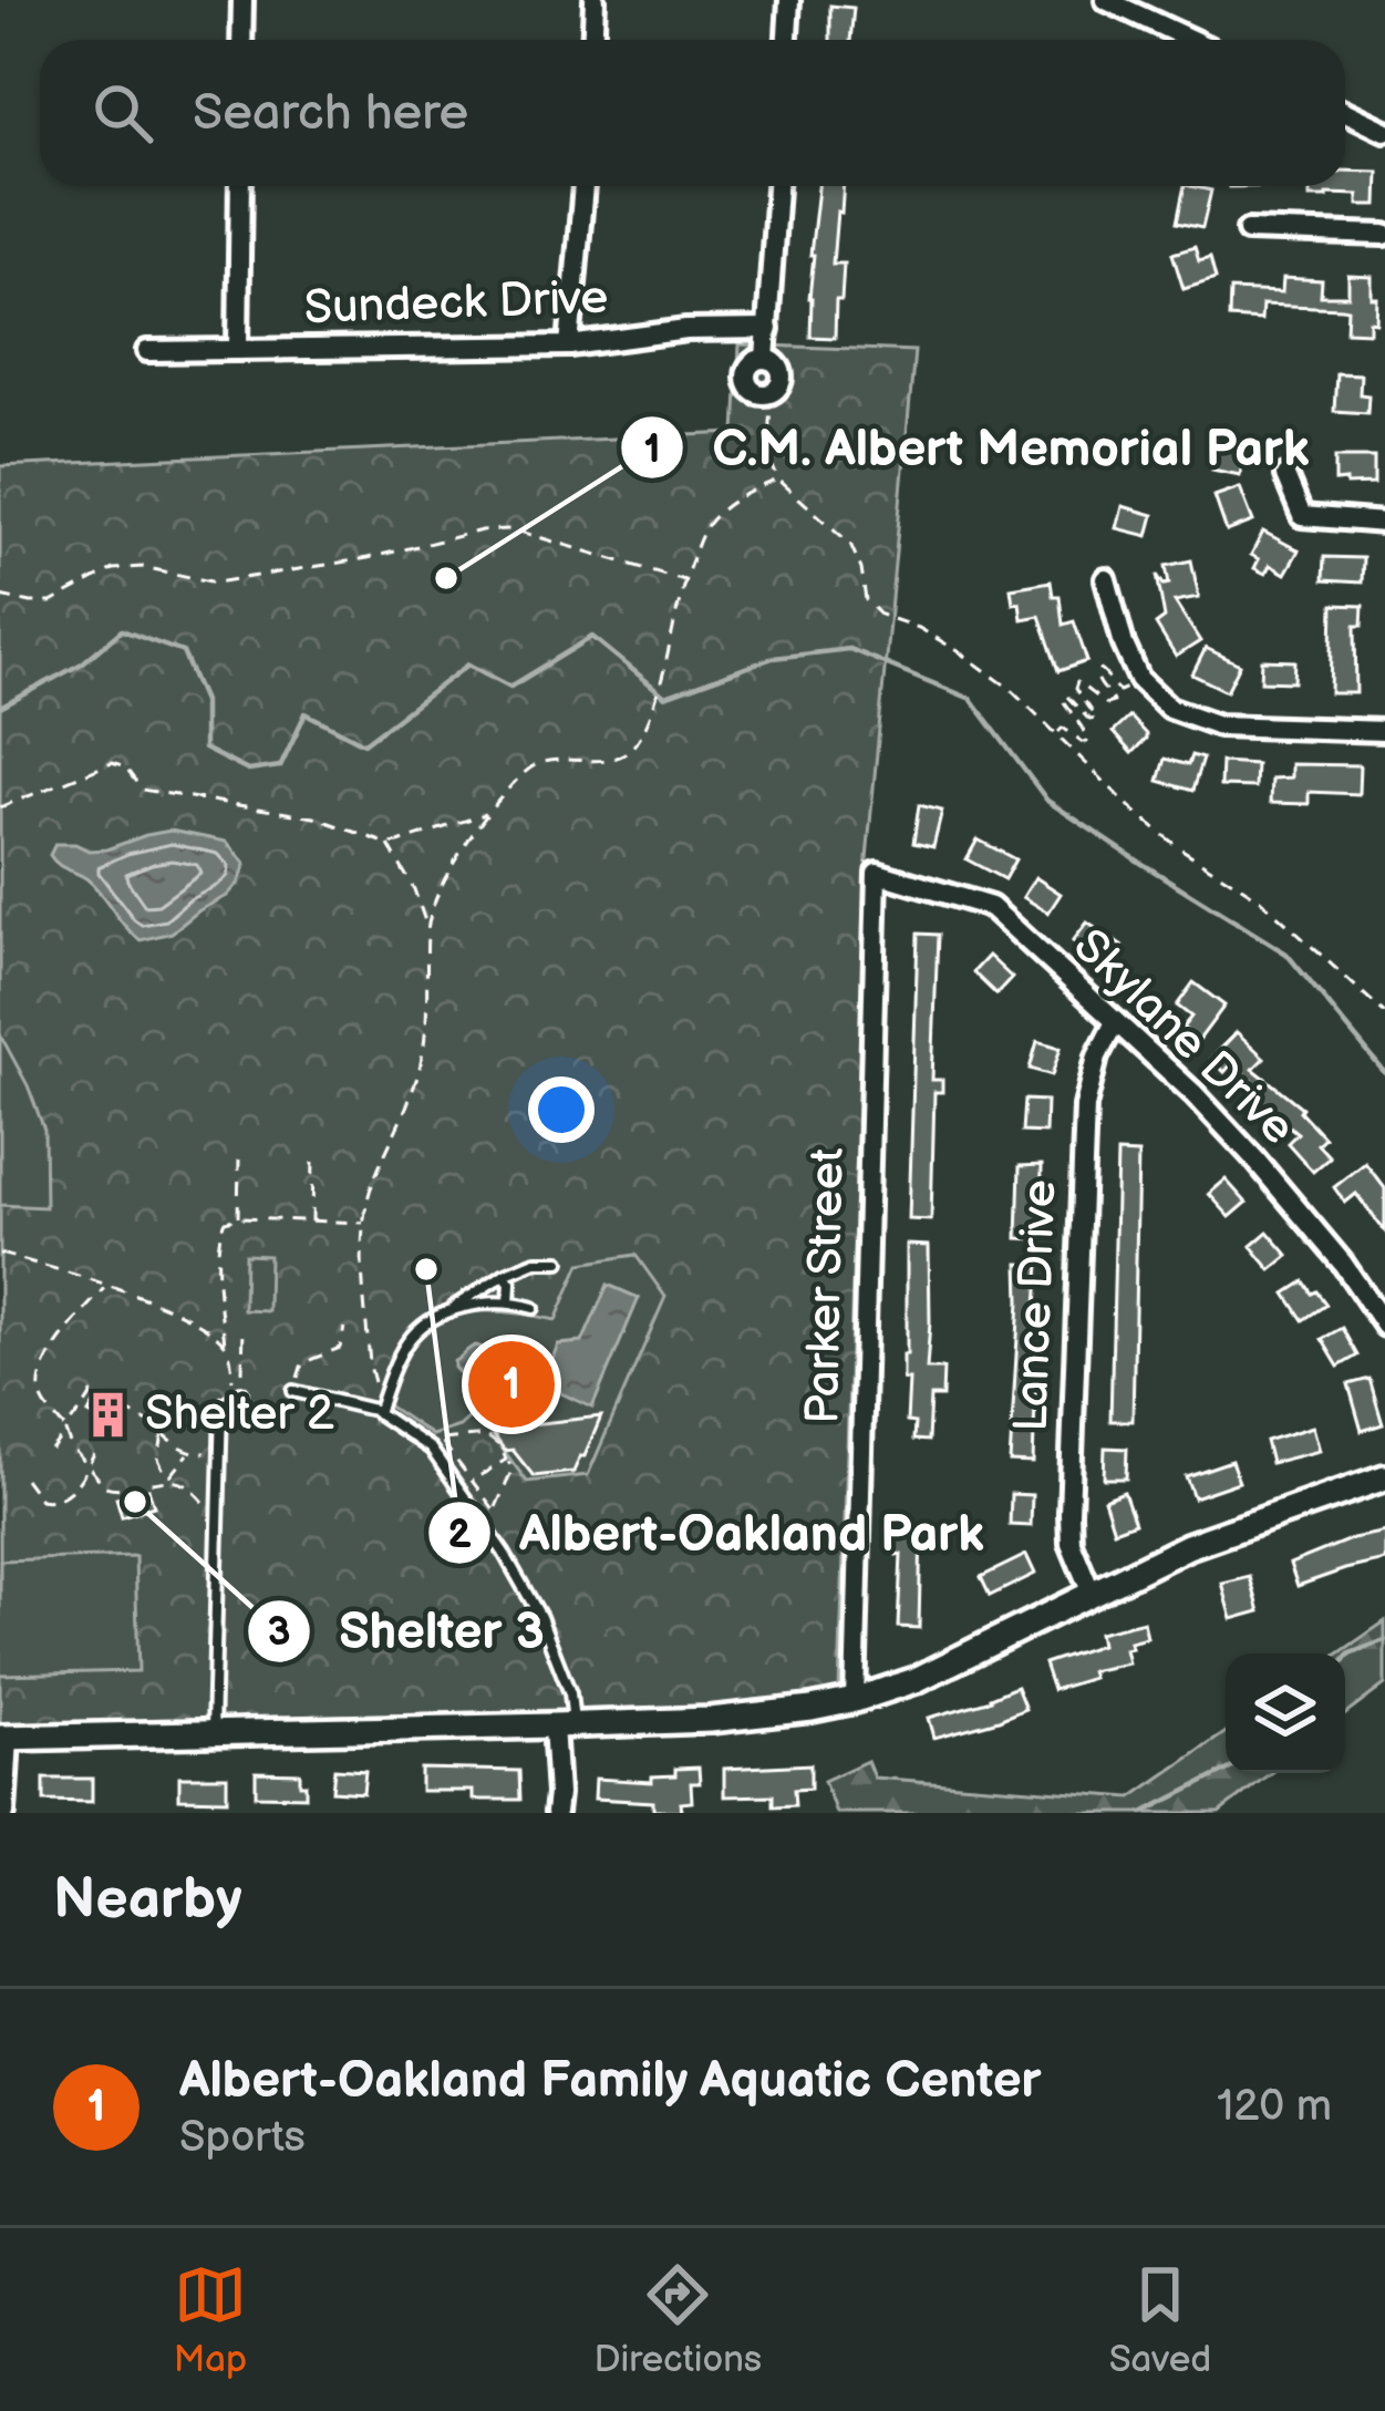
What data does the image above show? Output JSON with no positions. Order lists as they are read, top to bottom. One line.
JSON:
{"streets":{"street":["Sundeck Drive","Skylane Drive","Parker Street","Lance Drive"]},"crossings":[["Skylane Drive","Parker Street"],["Skylane Drive","Lance Drive"]],"places":{"other":["C.M. Albert Memorial Park","Albert-Oakland Park","Shelter 3"],"building":["Shelter 2"]},"page":{"search":"Search here","pins":"1","heading":"Nearby","list":[{"mark":"1","name":"Albert-Oakland Family Aquatic Center","note":"Sports","value":"120 m"}],"nav":["Map","Directions","Saved"]}}
